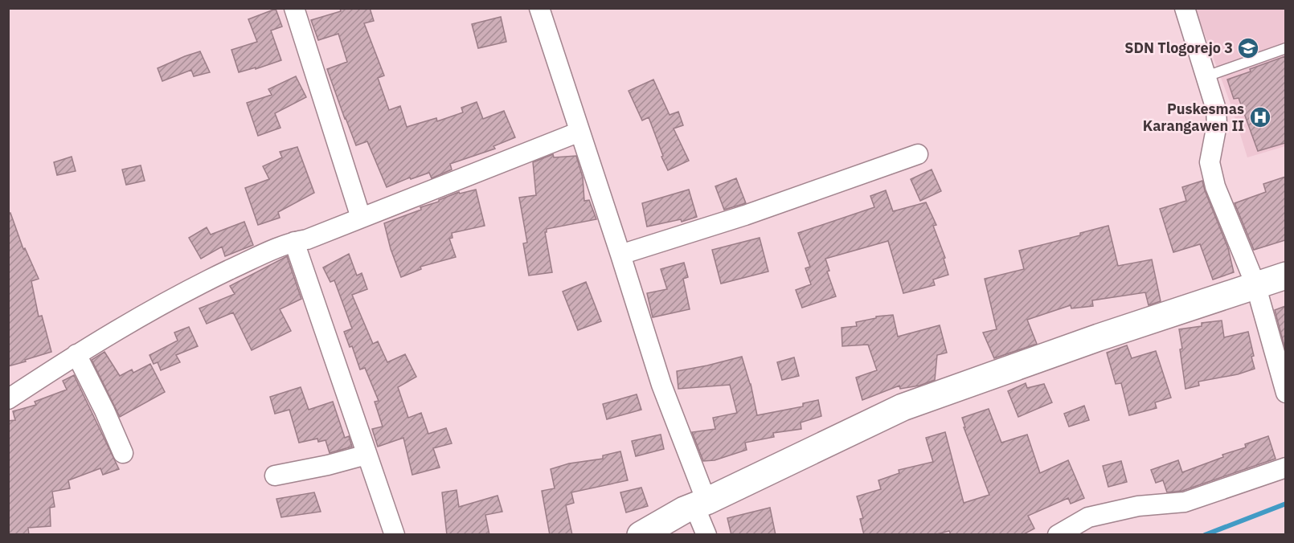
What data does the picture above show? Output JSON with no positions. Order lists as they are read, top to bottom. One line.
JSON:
{"places":{"school or university":["SDN Tlogorejo 3"],"hospital":["Puskesmas Karangawen II"]}}
